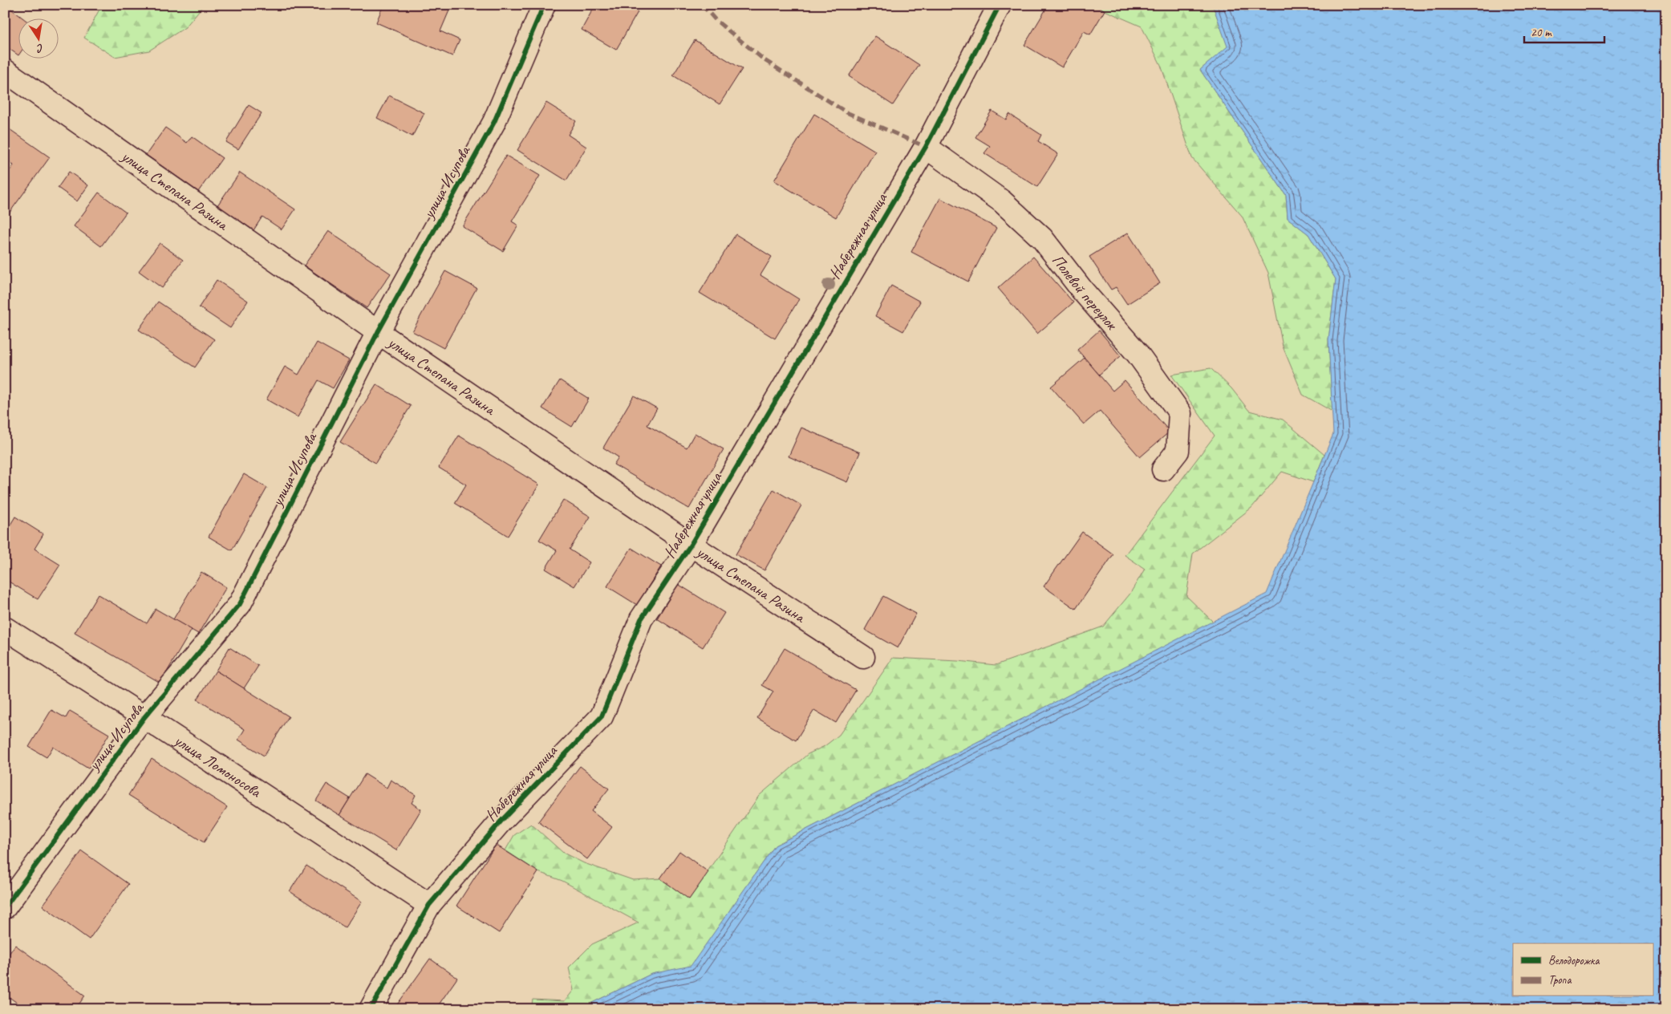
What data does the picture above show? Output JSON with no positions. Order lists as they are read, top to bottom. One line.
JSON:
{"streets":{"street":["улица Исупова","улица Степана Разина","Набережная улица","Полевой переулок","улица Ломоносова"]},"crossings":[["улица Исупова","улица Степана Разина"],["улица Исупова","улица Ломоносова"],["улица Степана Разина","Набережная улица"],["Набережная улица","Полевой переулок"],["Набережная улица","улица Ломоносова"]],"legend":["Велодорожка","Тропа"],"scale_bar":"20 m","north":"bottom"}
